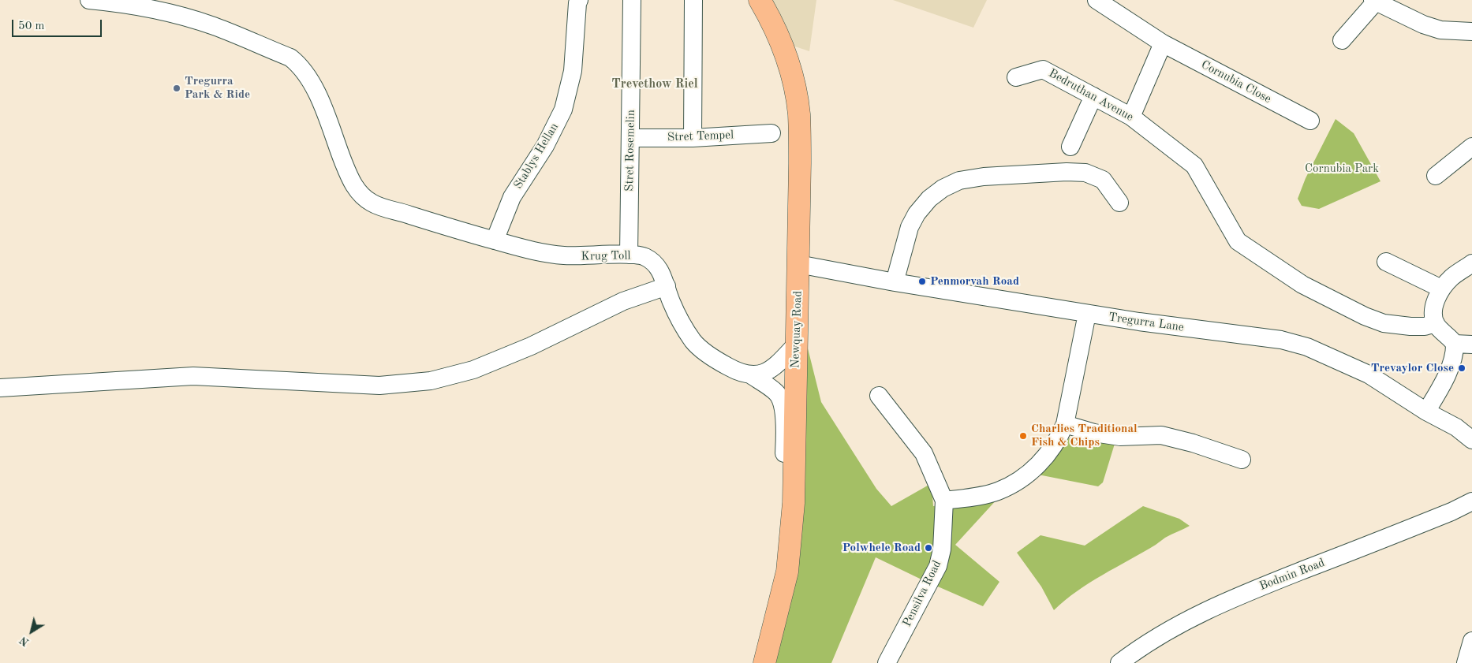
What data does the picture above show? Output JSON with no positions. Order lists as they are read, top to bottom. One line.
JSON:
{"streets":{"highway":["Newquay Road"],"street":["Cornubia Close","Bedruthan Avenue","Stret Tempel","Stret Rosemelin","Stablys Hellan","Krug Toll","Tregurra Lane","Bodmin Road","Pensilva Road"]},"crossings":[["Stret Tempel","Stret Rosemelin"],["Stret Rosemelin","Krug Toll"],["Stablys Hellan","Krug Toll"],["Krug Toll","Newquay Road"],["Tregurra Lane","Newquay Road"]],"districts":["Trevethow Riel"],"parks":["Cornubia Park"],"places":["Tregurra Park & Ride","Penmorvah Road","Trevaylor Close","Charlies Traditional Fish & Chips","Polwhele Road"],"scale_bar":"50 m","north":"bottom left"}
